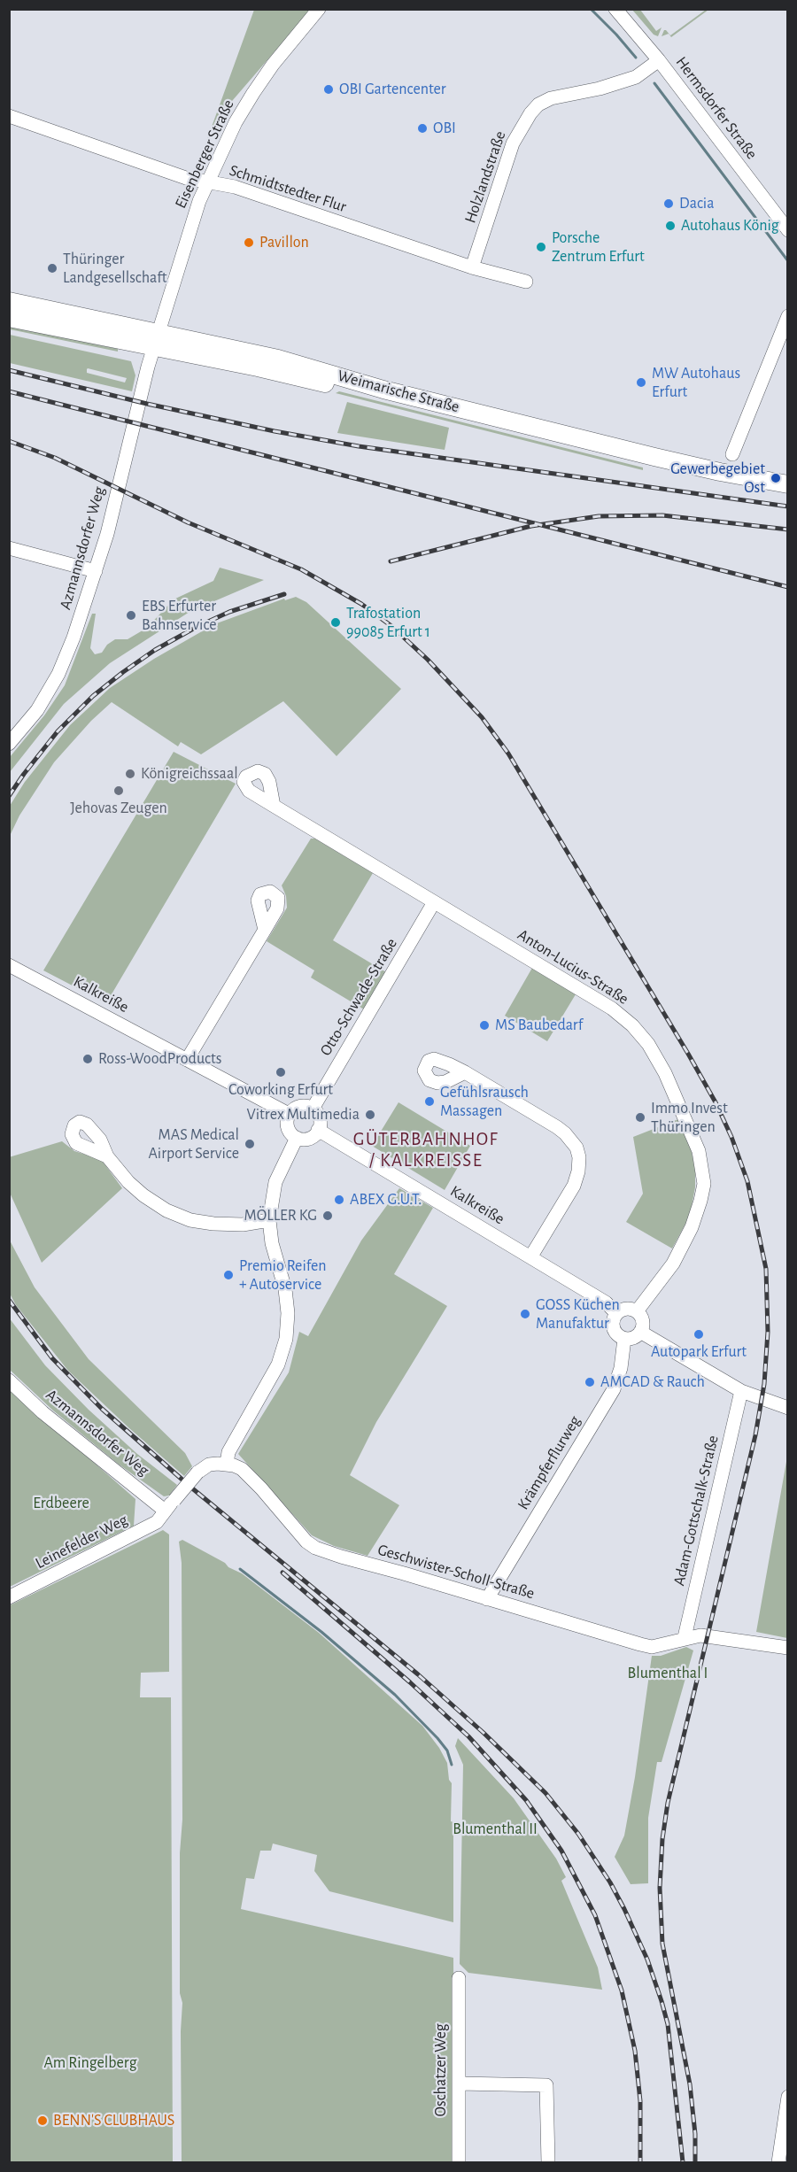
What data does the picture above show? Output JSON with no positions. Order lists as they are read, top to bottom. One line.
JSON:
{"streets":{"main road":["Weimarische Straße"],"street":["Hermsdorfer Straße","Eisenberger Straße","Holzlandstraße","Schmidtstedter Flur","Azmannsdorfer Weg","Anton-Lucius-Straße","Kalkreiße","Otto-Schwade-Straße","Krämpferflurweg","Adam-Gottschalk-Straße","Leinefelder Weg","Geschwister-Scholl-Straße","Oschatzer Weg"]},"crossings":[["Hermsdorfer Straße","Holzlandstraße"],["Eisenberger Straße","Schmidtstedter Flur"],["Eisenberger Straße","Weimarische Straße"],["Eisenberger Straße","Azmannsdorfer Weg"],["Holzlandstraße","Schmidtstedter Flur"],["Weimarische Straße","Azmannsdorfer Weg"],["Azmannsdorfer Weg","Leinefelder Weg"],["Anton-Lucius-Straße","Kalkreiße"],["Anton-Lucius-Straße","Otto-Schwade-Straße"],["Anton-Lucius-Straße","Krämpferflurweg"],["Kalkreiße","Otto-Schwade-Straße"],["Kalkreiße","Krämpferflurweg"],["Krämpferflurweg","Geschwister-Scholl-Straße"],["Adam-Gottschalk-Straße","Geschwister-Scholl-Straße"]],"districts":["GÜTERBAHNHOF / KALKREISSE"],"parks":["Erdbeere","Blumenthal I","Blumenthal II","Am Ringelberg"],"places":["OBI Gartencenter","OBI","Dacia","Autohaus König","Pavillon","Porsche Zentrum Erfurt","Thüringer Landgesellschaft","MW Autohaus Erfurt","Gewerbegebiet Ost","EBS Erfurter Bahnservice","Trafostation 99085 Erfurt 1","Königreichssaal","Jehovas Zeugen","MS Baubedarf","Ross-WoodProducts","Coworking Erfurt","Gefühlsrausch Massagen","Vitrex Multimedia","Immo Invest Thüringen","MAS Medical Airport Service","ABEX G.U.T.","MÖLLER KG","Premio Reifen + Autoservice","GOSS Küchen Manufaktur","Autopark Erfurt","AMCAD & Rauch","BENN'S CLUBHAUS"]}
